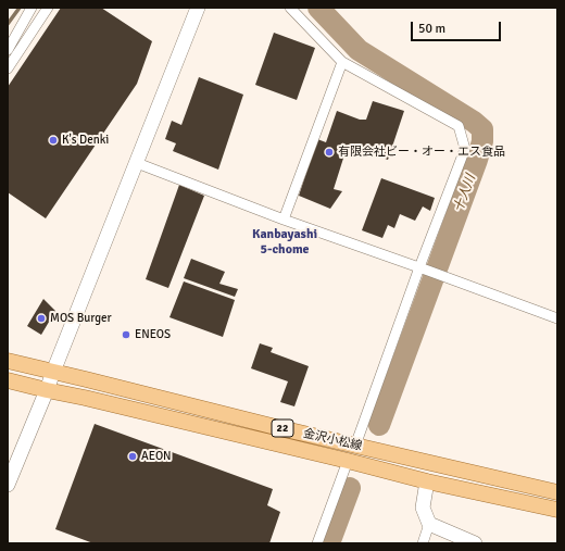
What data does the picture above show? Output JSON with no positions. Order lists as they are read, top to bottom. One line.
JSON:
{"streets":{"main road":["22","金沢小松線"]},"districts":["Kanbayashi 5-chome"],"water":["十人川"],"places":["K's Denki","有限会社ビー・オー・エス食品","MOS Burger","ENEOS","AEON"],"scale_bar":"50 m"}
